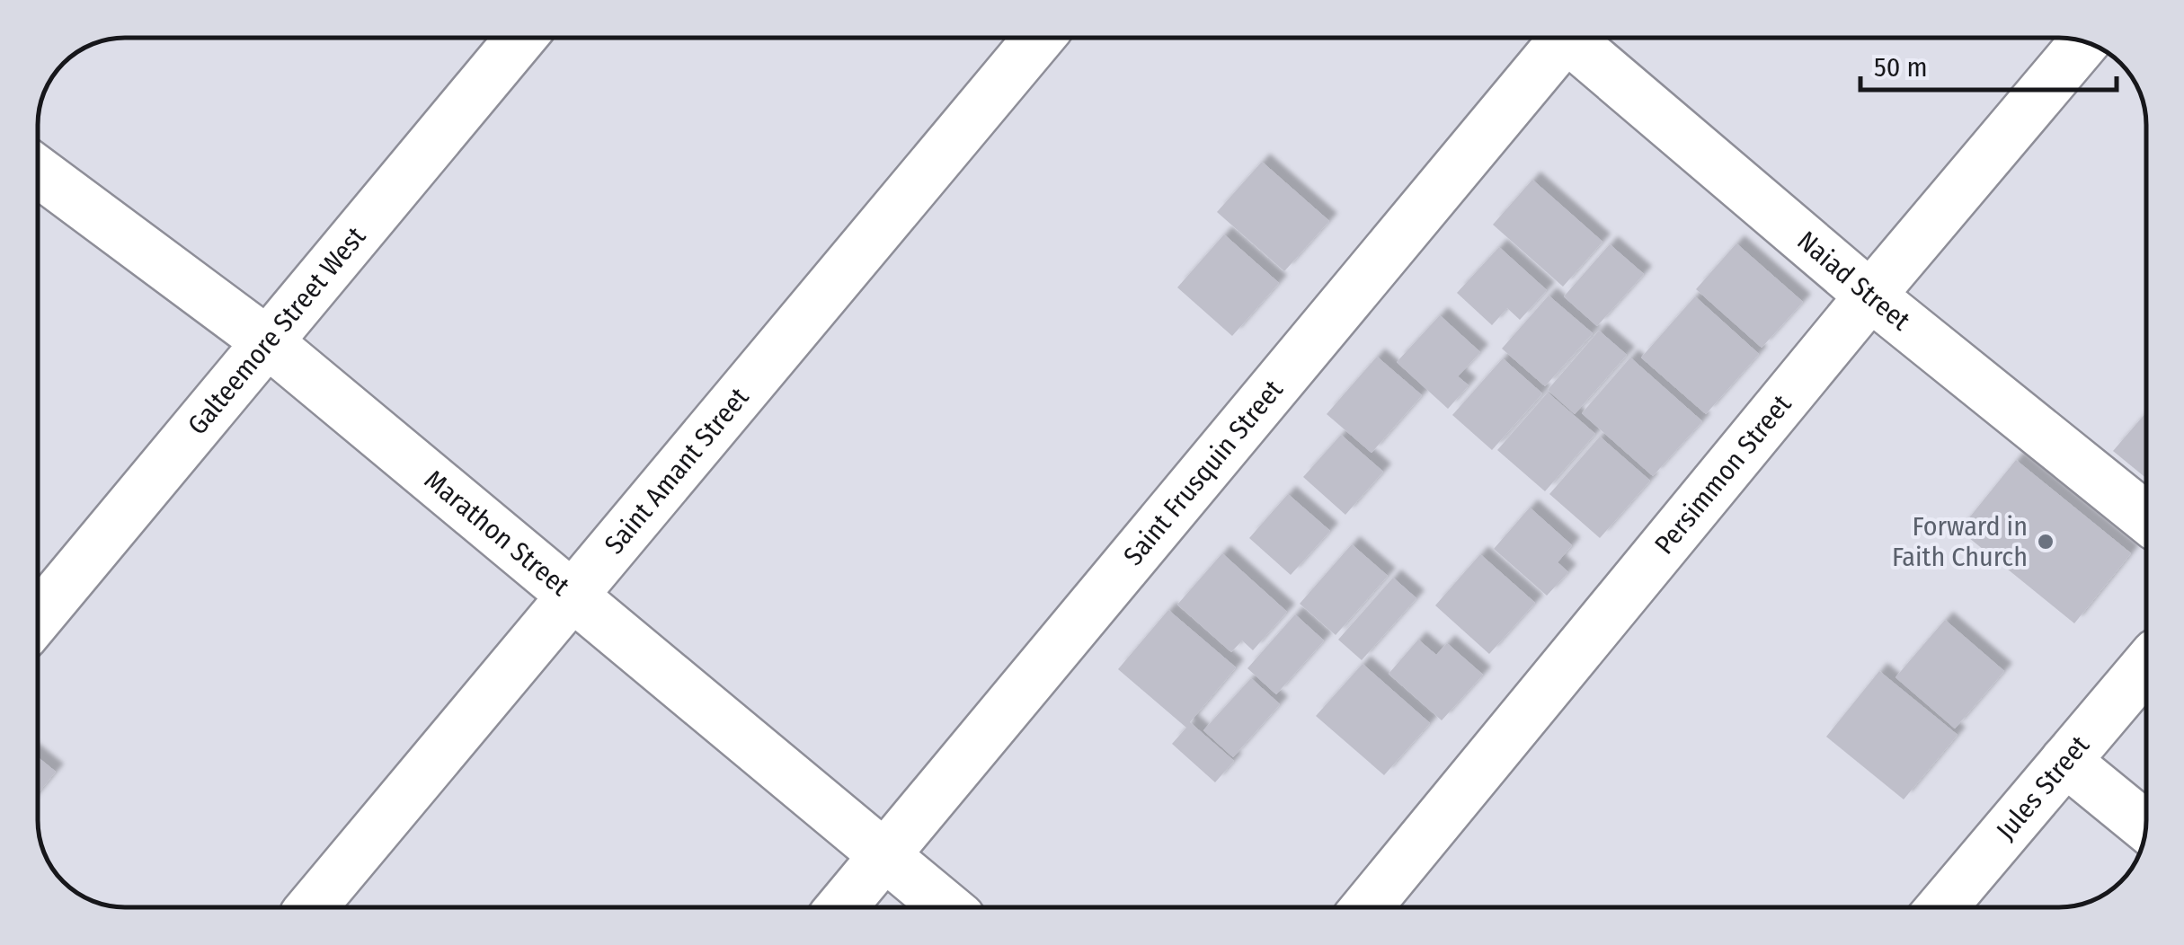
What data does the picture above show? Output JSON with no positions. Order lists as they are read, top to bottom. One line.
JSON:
{"streets":{"street":["Naiad Street","Galteemore Street West","Saint Amant Street","Saint Frusquin Street","Persimmon Street","Marathon Street","Jules Street"]},"crossings":[["Naiad Street","Persimmon Street"],["Galteemore Street West","Marathon Street"],["Saint Amant Street","Marathon Street"],["Saint Frusquin Street","Marathon Street"]],"places":["Forward in Faith Church"],"scale_bar":"50 m"}
